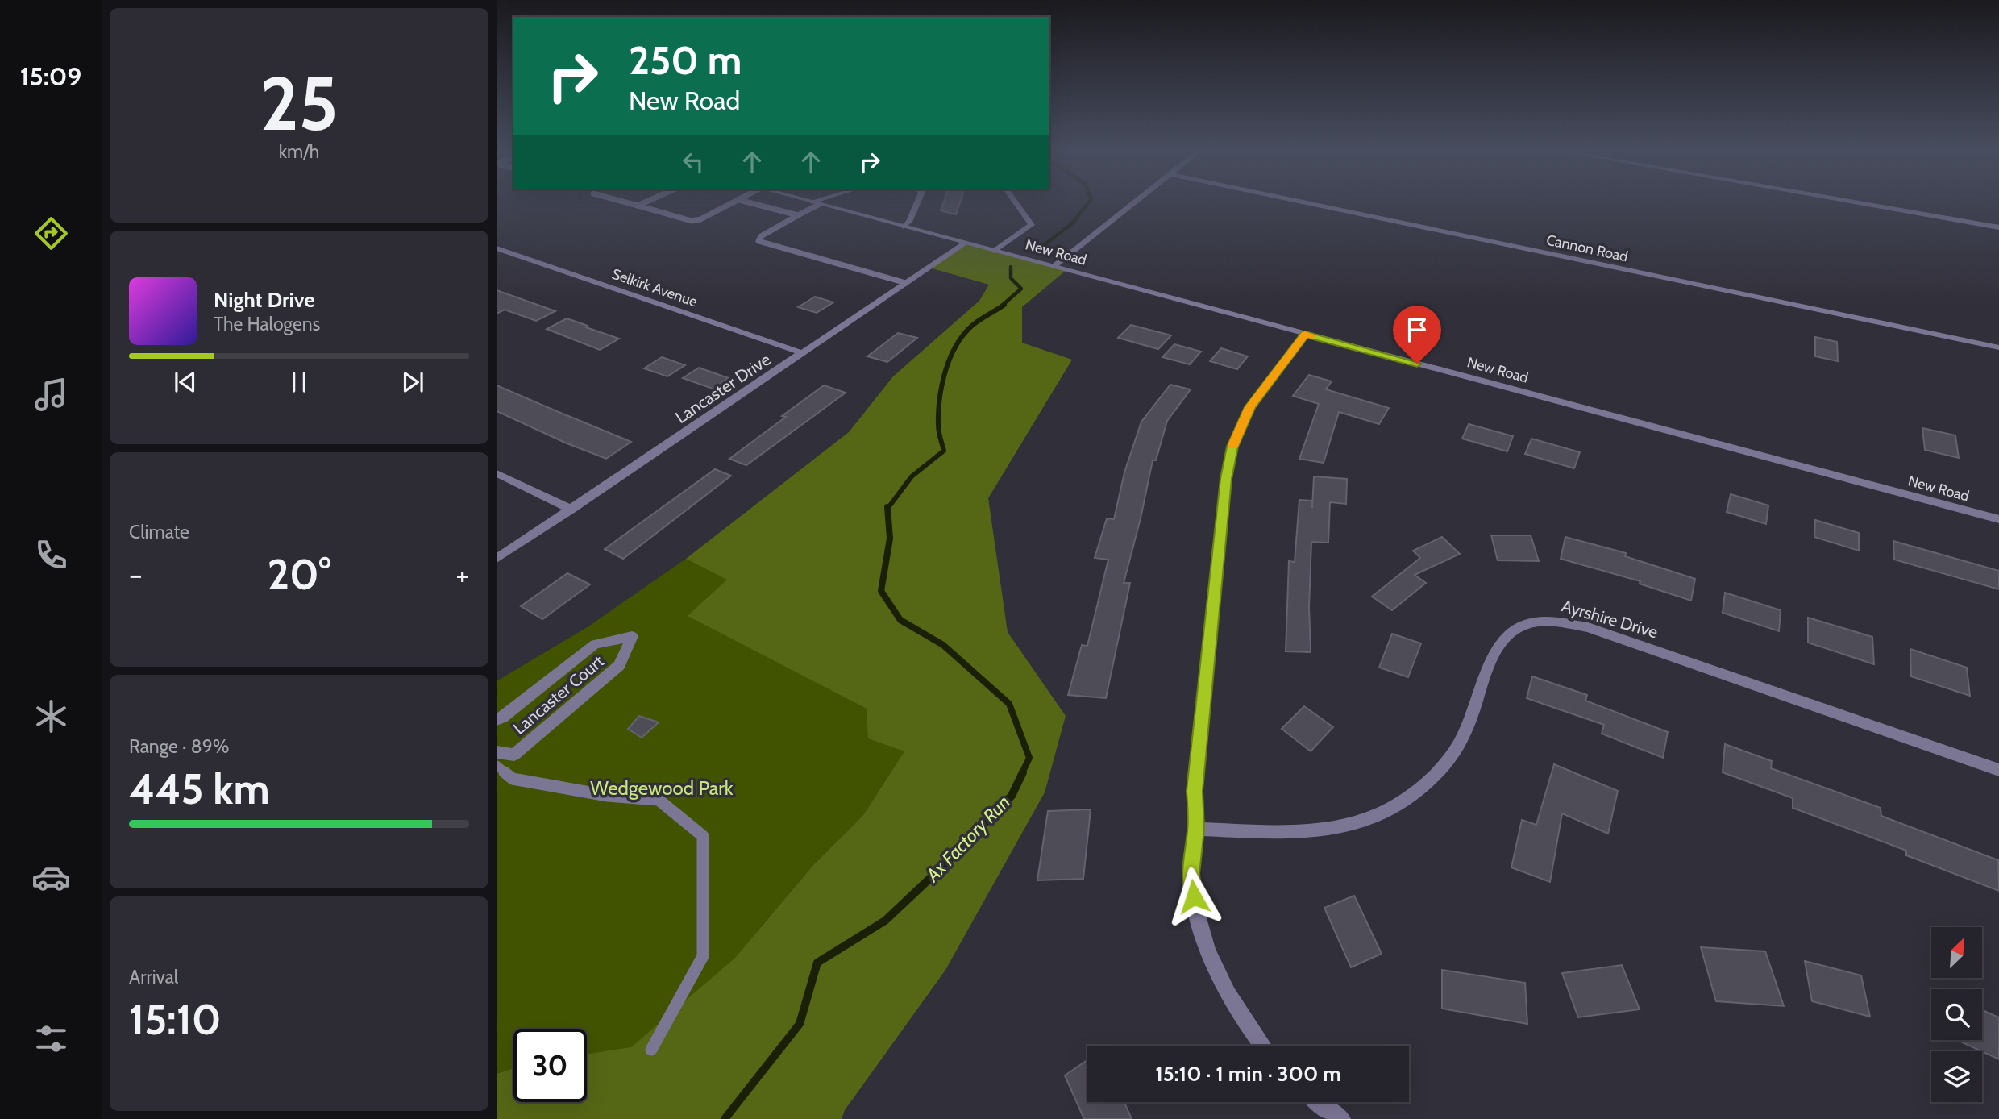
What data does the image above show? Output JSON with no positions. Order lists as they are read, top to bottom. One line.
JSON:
{"streets":{"street":["Cannon Road","New Road","Selkirk Avenue","Lancaster Drive","Ayrshire Drive","Lancaster Court"]},"crossings":[["New Road","Lancaster Drive"],["Selkirk Avenue","Lancaster Drive"]],"water":["Ax Factory Run"],"parks":["Wedgewood Park"],"north":"top right","page":{"tabs":"15:09","tile":[["25","km/h"],"Climate",["Range · 89%","445 km"],["Arrival","15:10"]],"turn":["250 m","New Road"],"song":["Night Drive","The Halogens"],"heat":["−","20°","+"],"limit":"30","trip":"15:10 · 1 min · 300 m"}}
